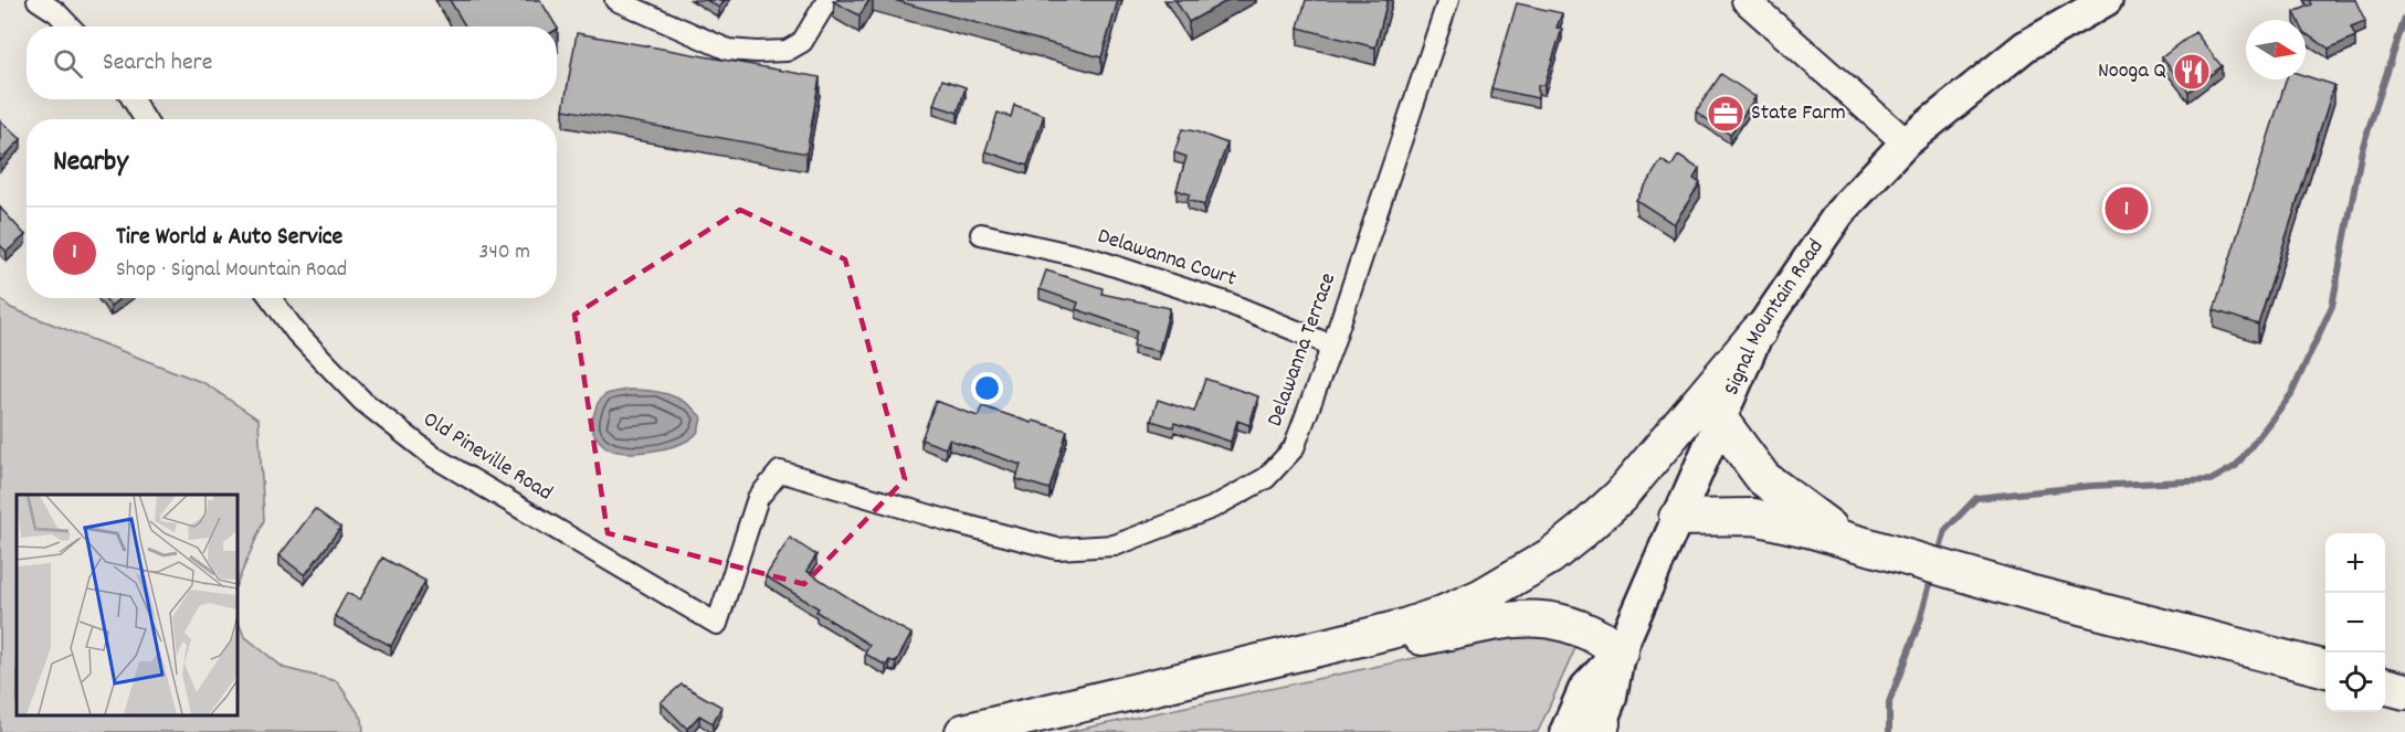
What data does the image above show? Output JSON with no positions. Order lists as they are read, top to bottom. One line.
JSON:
{"streets":{"main road":["Signal Mountain Road"],"street":["Delawanna Court","Delawanna Terrace","Old Pineville Road"]},"crossings":[["Delawanna Court","Delawanna Terrace"],["Delawanna Terrace","Old Pineville Road"]],"places":{"restaurant":["Nooga Q"],"office":["State Farm"]},"north":"right","page":{"search":"Search here","heading":"Nearby","pins":"1","list":[{"mark":"1","name":"Tire World & Auto Service","note":"Shop · Signal Mountain Road","value":"340 m"}],"map_buttons":["+","−"]}}
